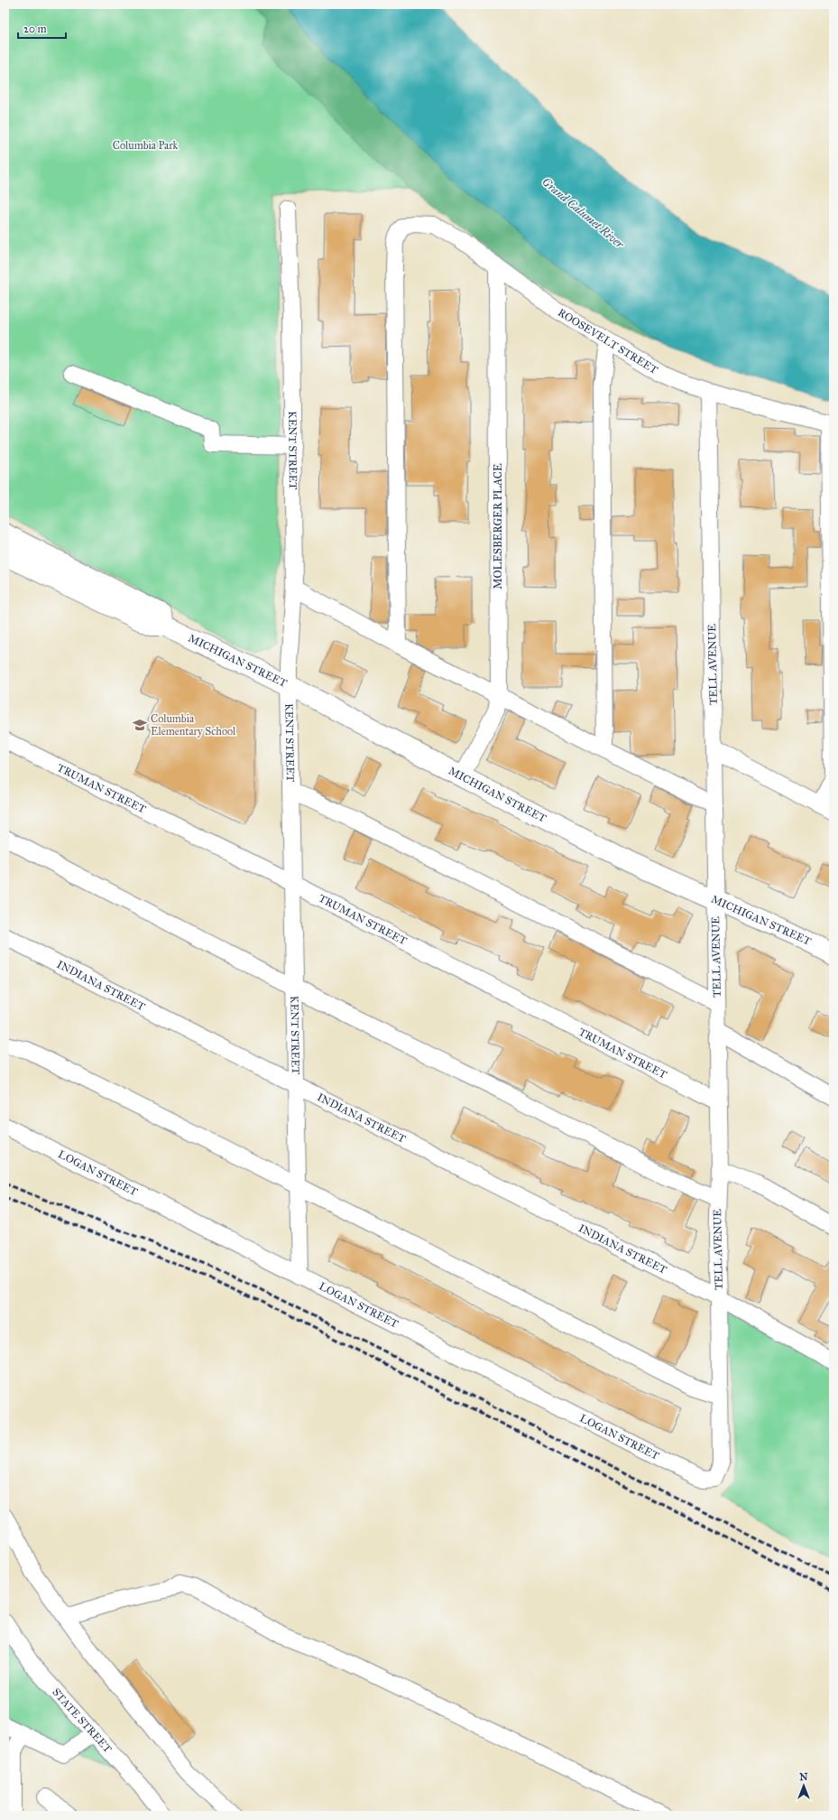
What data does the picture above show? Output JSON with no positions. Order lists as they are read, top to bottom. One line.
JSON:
{"streets":{"main road":["MICHIGAN STREET"],"street":["ROOSEVELT STREET","KENT STREET","MOLESBERGER PLACE","TELL AVENUE","TRUMAN STREET","INDIANA STREET","LOGAN STREET","STATE STREET"]},"crossings":[["ROOSEVELT STREET","MOLESBERGER PLACE"],["ROOSEVELT STREET","TELL AVENUE"],["KENT STREET","MICHIGAN STREET"],["KENT STREET","TRUMAN STREET"],["KENT STREET","INDIANA STREET"],["KENT STREET","LOGAN STREET"],["MOLESBERGER PLACE","MICHIGAN STREET"],["MICHIGAN STREET","TELL AVENUE"],["TELL AVENUE","TRUMAN STREET"],["TELL AVENUE","INDIANA STREET"],["TELL AVENUE","LOGAN STREET"]],"water":["Grand Calumet River"],"parks":["Columbia Park"],"places":{"school or university":["Columbia Elementary School"]},"scale_bar":"20 m","north":"top"}
